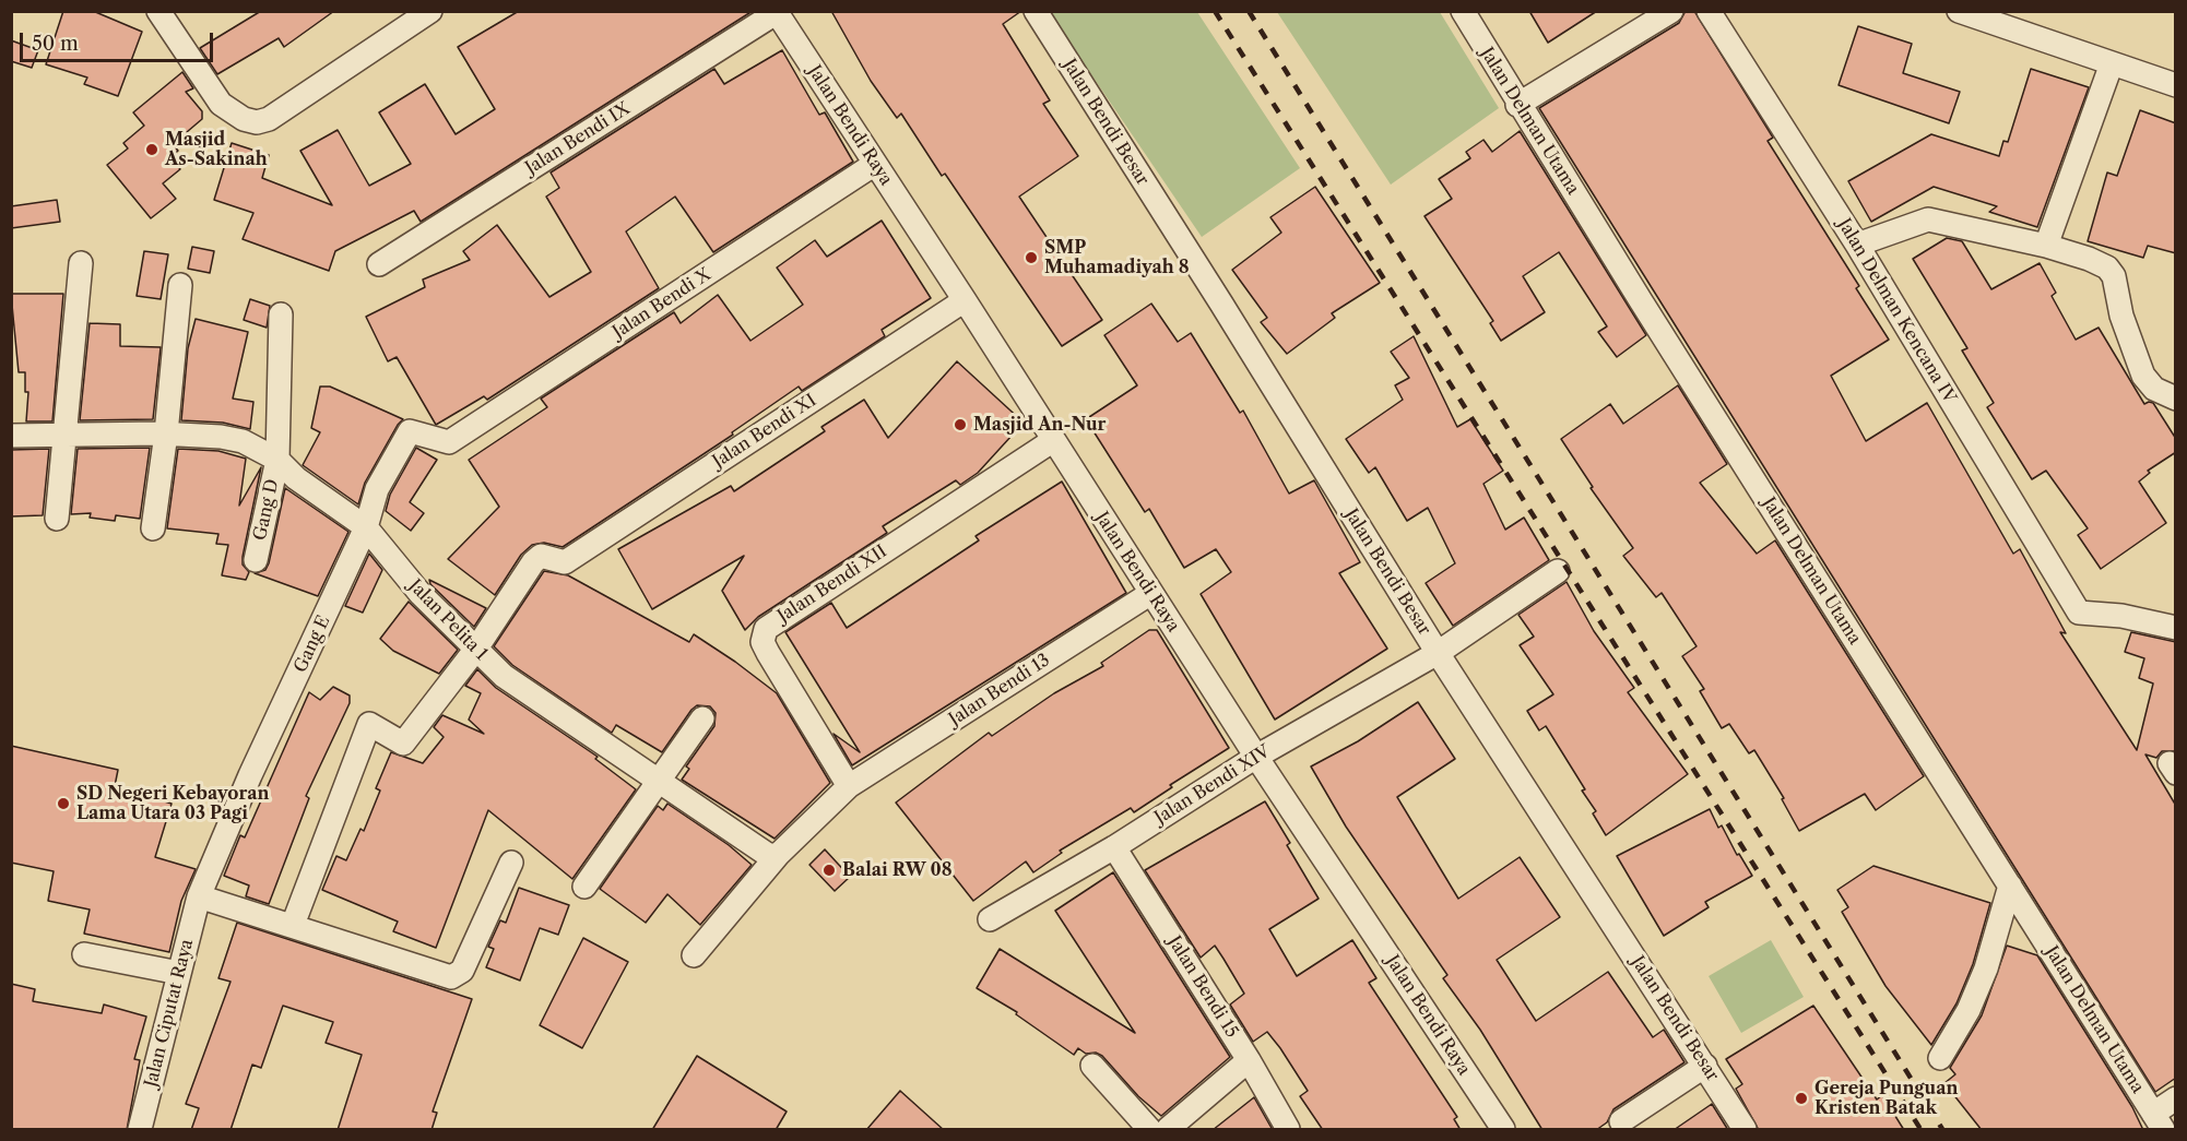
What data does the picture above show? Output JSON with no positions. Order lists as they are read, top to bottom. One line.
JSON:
{"streets":{"street":["Jalan Delman Utama","Jalan Bendi Besar","Jalan Bendi Raya","Jalan Bendi IX","Jalan Bendi X","Jalan Delman Kencana IV","Jalan Bendi XI","Gang D","Jalan Bendi XII","Jalan Pelita 1","Gang E","Jalan Bendi 13","Jalan Bendi XIV","Jalan Bendi 15","Jalan Ciputat Raya"]},"crossings":[["Jalan Bendi Besar","Jalan Bendi XIV"],["Jalan Bendi Raya","Jalan Bendi IX"],["Jalan Bendi Raya","Jalan Bendi X"],["Jalan Bendi Raya","Jalan Bendi XI"],["Jalan Bendi Raya","Jalan Bendi XII"],["Jalan Bendi Raya","Jalan Bendi 13"],["Jalan Bendi Raya","Jalan Bendi XIV"],["Jalan Bendi X","Gang E"],["Jalan Bendi XI","Jalan Pelita 1"],["Gang D","Jalan Pelita 1"],["Jalan Bendi XII","Jalan Bendi 13"],["Jalan Pelita 1","Gang E"],["Gang E","Jalan Ciputat Raya"],["Jalan Bendi XIV","Jalan Bendi 15"]],"places":["Masjid As-Sakinah","SMP Muhamadiyah 8","Masjid An-Nur","SD Negeri Kebayoran Lama Utara 03 Pagi","Balai RW 08","Gereja Punguan Kristen Batak"],"scale_bar":"50 m"}
